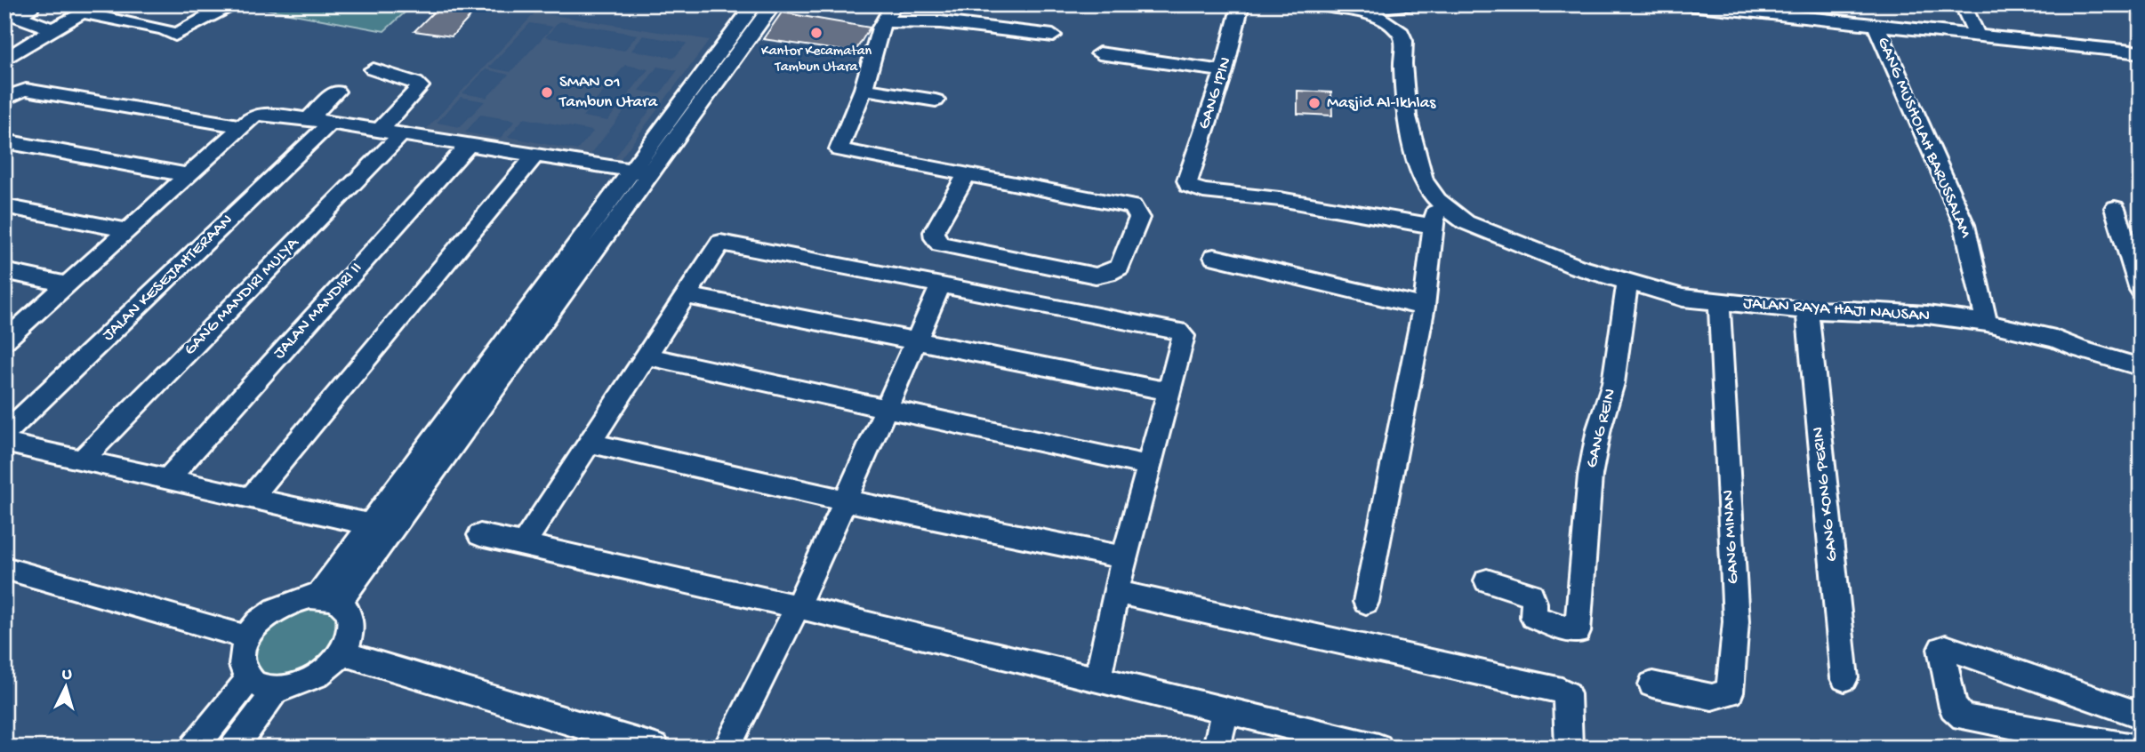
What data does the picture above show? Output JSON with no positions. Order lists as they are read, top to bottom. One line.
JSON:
{"streets":{"street":["GANG IPIN","GANG MUSHOLAH BARUSSALAM","JALAN KESEJAHTERAAN","GANG MANDIRI MULYA","JALAN RAYA HAJI NAUSAN","JALAN MANDIRI II","GANG REIN","GANG KONG PERIN","GANG MINAN"]},"crossings":[["GANG MUSHOLAH BARUSSALAM","JALAN RAYA HAJI NAUSAN"],["JALAN RAYA HAJI NAUSAN","GANG REIN"],["JALAN RAYA HAJI NAUSAN","GANG KONG PERIN"],["JALAN RAYA HAJI NAUSAN","GANG MINAN"]],"places":["Kantor Kecamatan Tambun Utara","SMAN 01 Tambun Utara","Masjid Al-Ikhlas"],"north":"top"}
